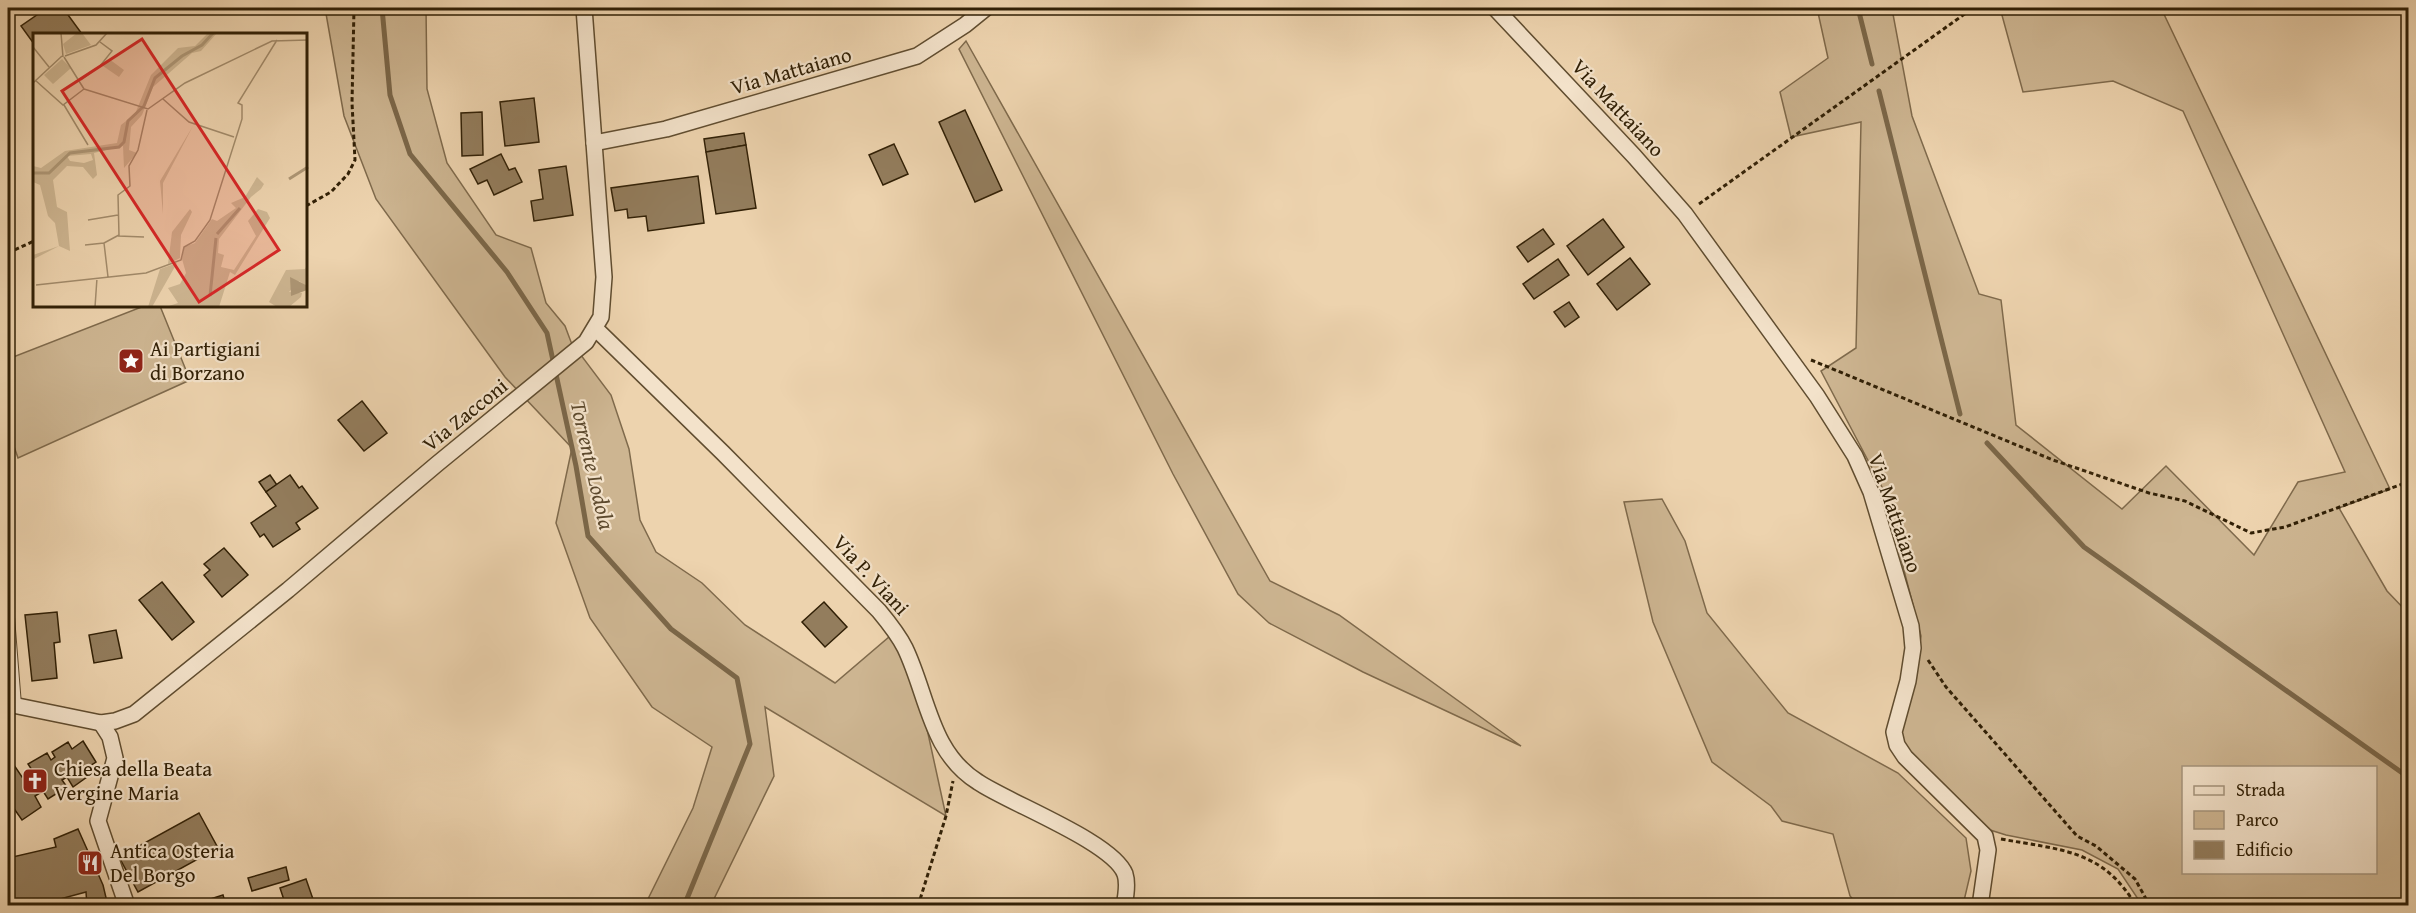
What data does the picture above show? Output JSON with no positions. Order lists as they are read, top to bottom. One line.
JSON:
{"streets":{"street":["Via Mattaiano","Via Zacconi","Via P. Viani"]},"crossings":[["Via Mattaiano","Via Zacconi"],["Via Zacconi","Via P. Viani"]],"water":["Torrente Lodola"],"places":{"place":["Ai Partigiani di Borzano"],"church":["Chiesa della Beata Vergine Maria"],"restaurant":["Antica Osteria Del Borgo"]},"legend":["Strada","Parco","Edificio"]}
